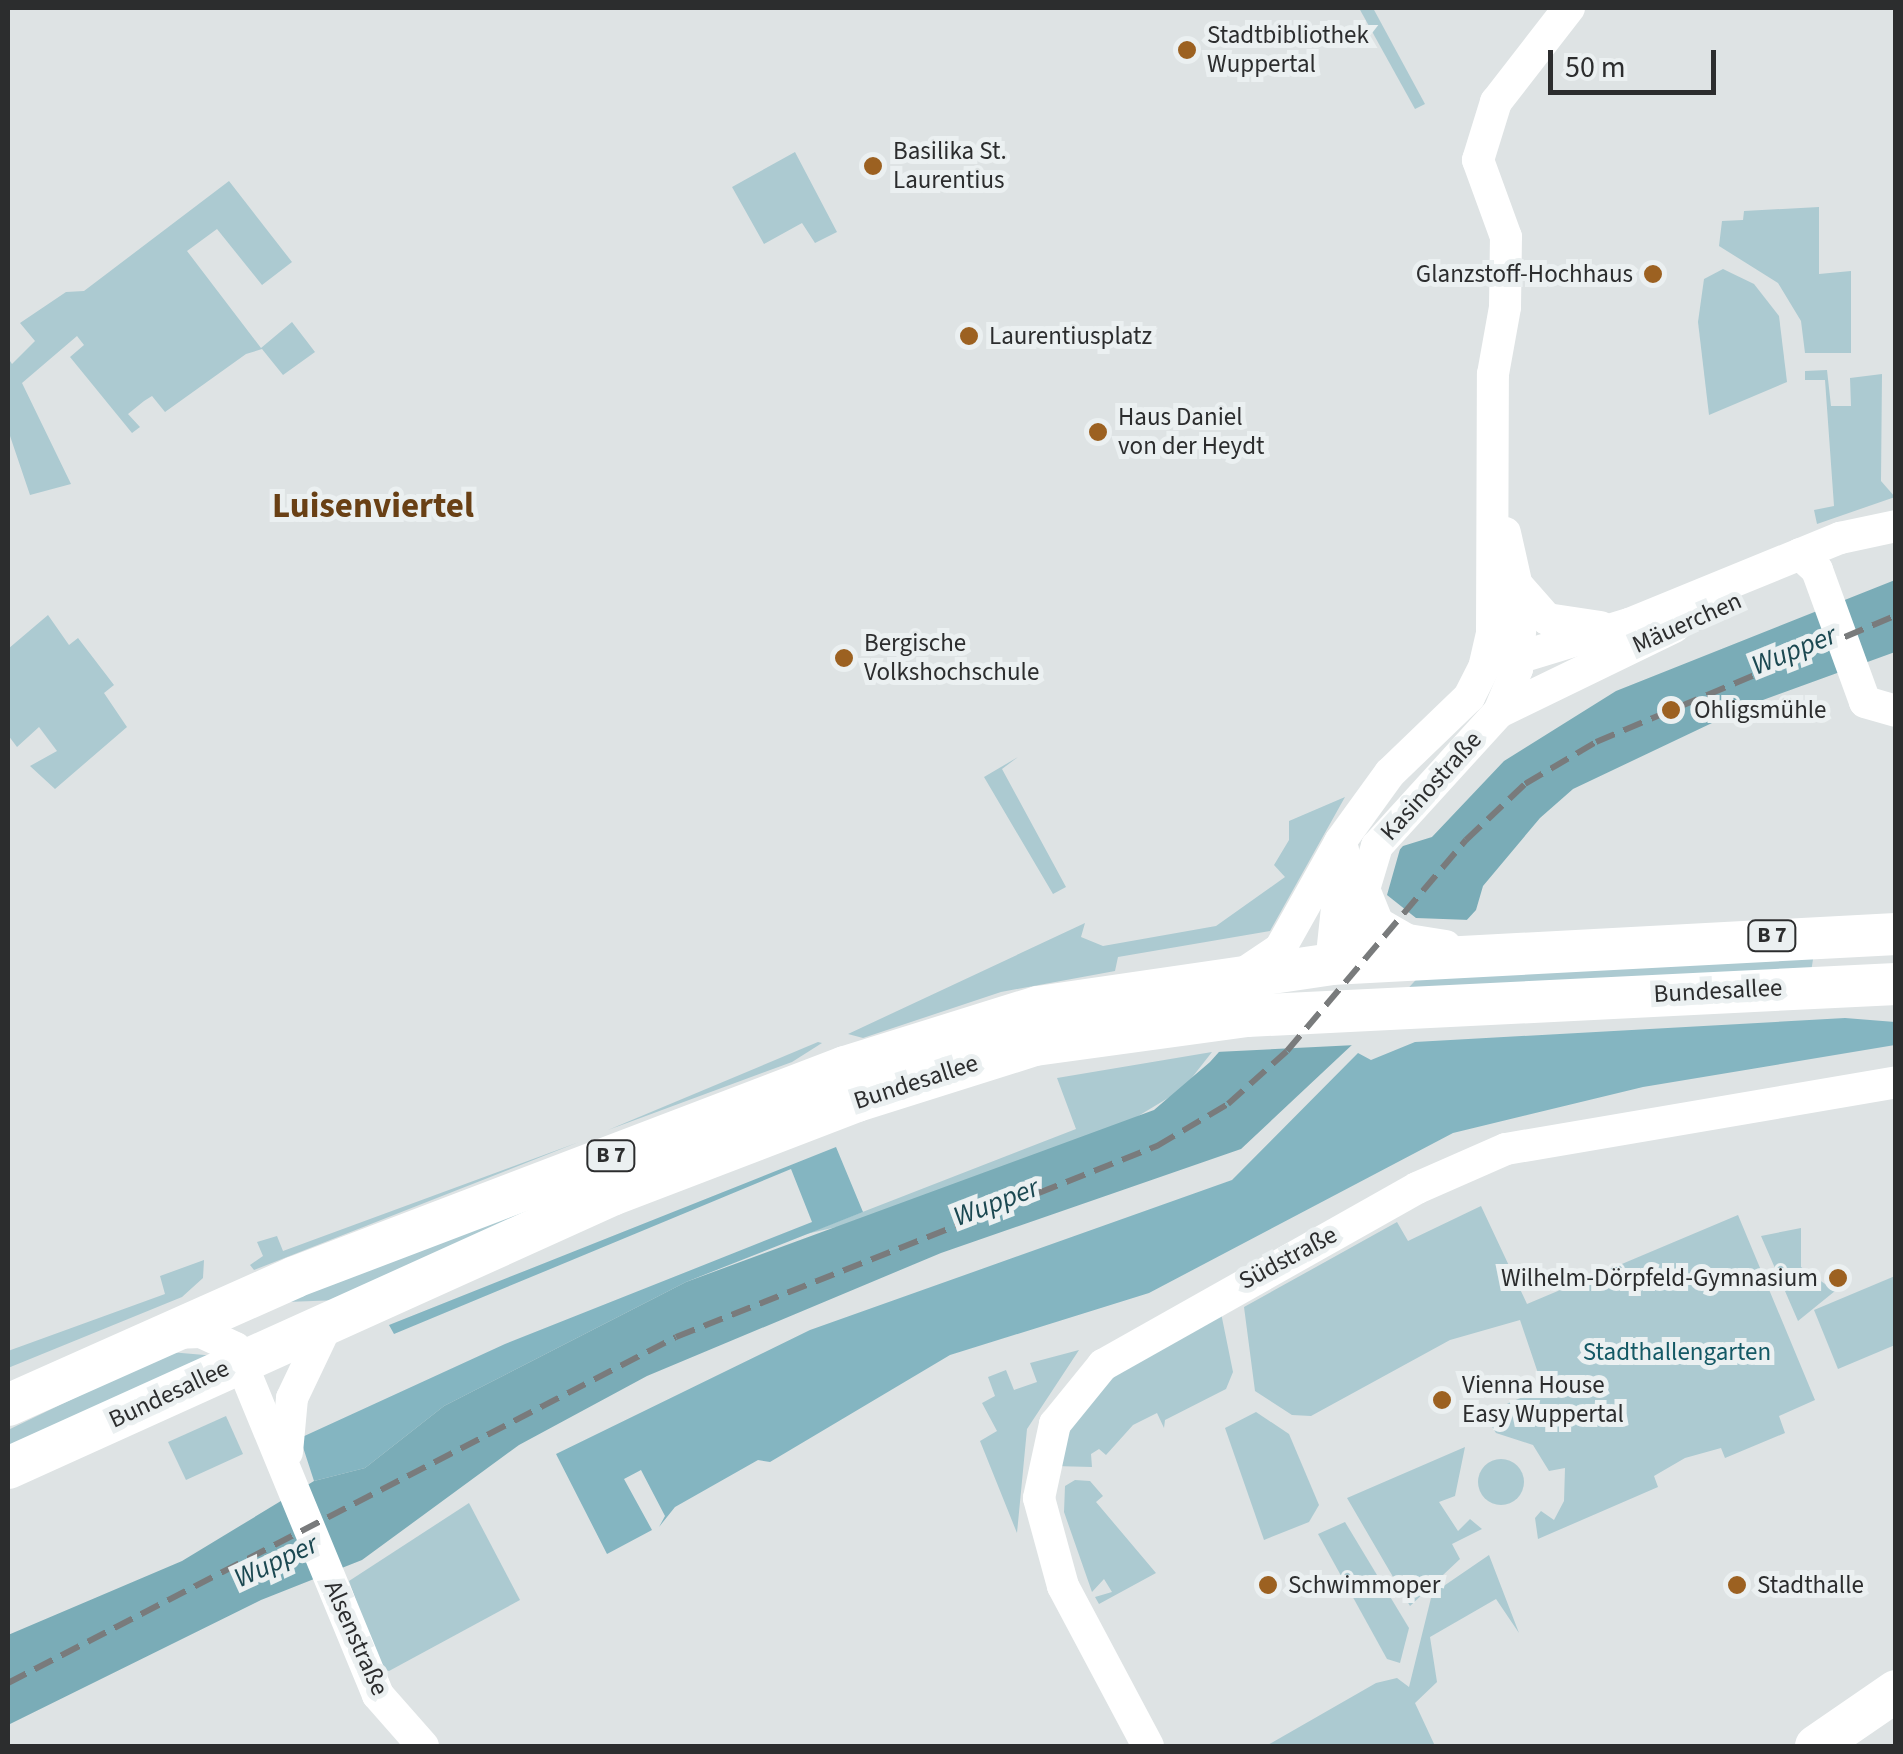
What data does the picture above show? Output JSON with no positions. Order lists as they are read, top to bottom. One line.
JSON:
{"streets":{"main road":["B 7","Bundesallee"],"street":["Mäuerchen","Kasinostraße","Südstraße","Alsenstraße"]},"crossings":[["Mäuerchen","Kasinostraße"],["Kasinostraße","Bundesallee"],["Bundesallee","Alsenstraße"]],"districts":["Luisenviertel"],"water":["Wupper"],"parks":["Stadthallengarten"],"places":["Stadtbibliothek Wuppertal","Basilika St. Laurentius","Glanzstoff-Hochhaus","Laurentiusplatz","Haus Daniel von der Heydt","Bergische Volkshochschule","Ohligsmühle","Wilhelm-Dörpfeld-Gymnasium","Vienna House Easy Wuppertal","Schwimmoper","Stadthalle"],"scale_bar":"50 m"}
